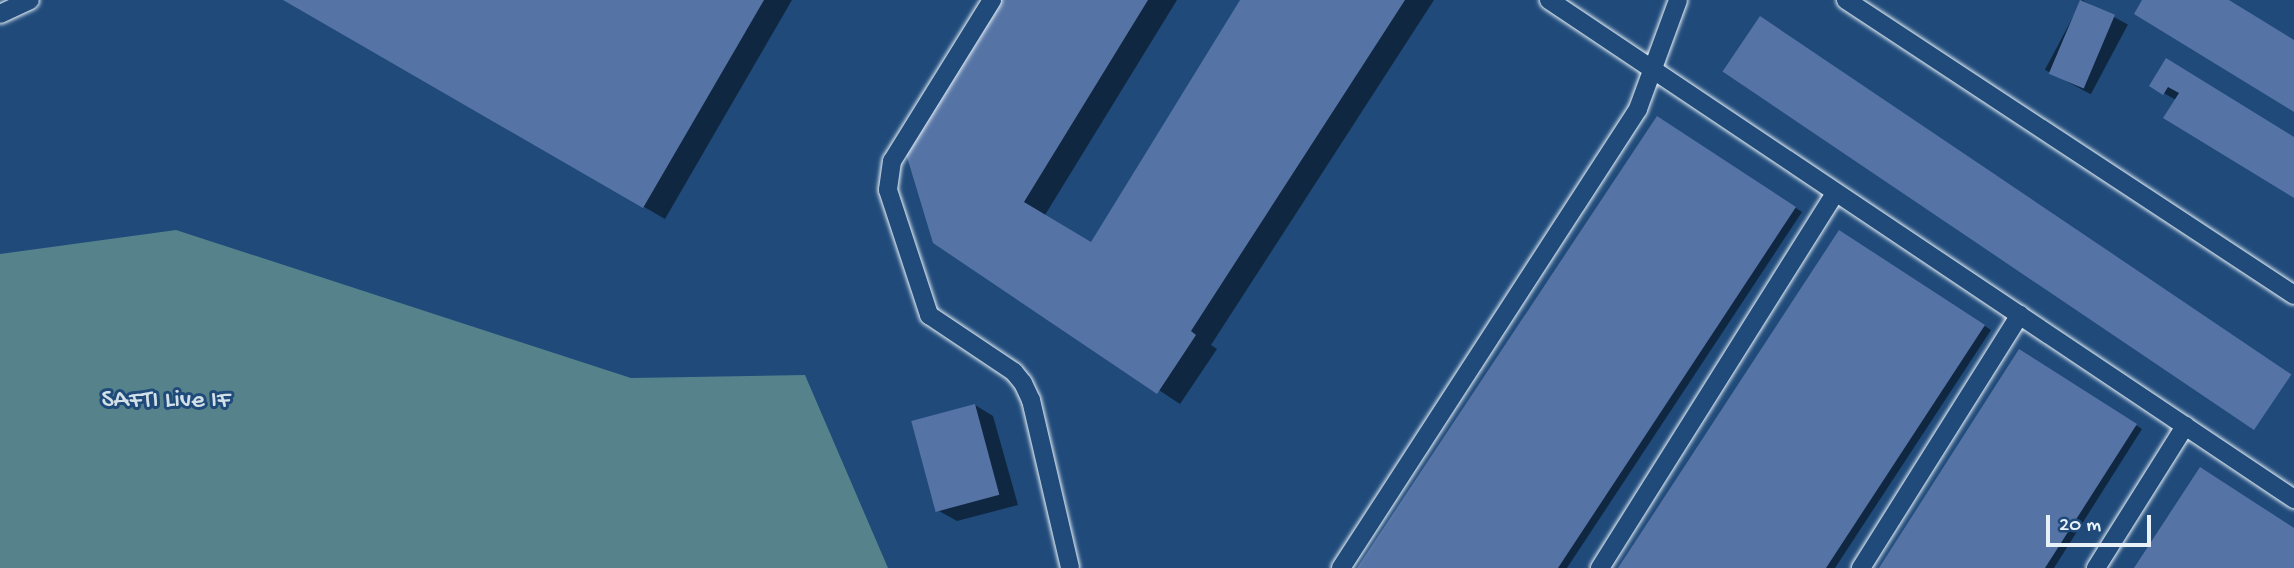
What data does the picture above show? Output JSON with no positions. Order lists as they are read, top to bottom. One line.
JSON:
{"parks":["SAFTI Live IF"],"scale_bar":"20 m"}
